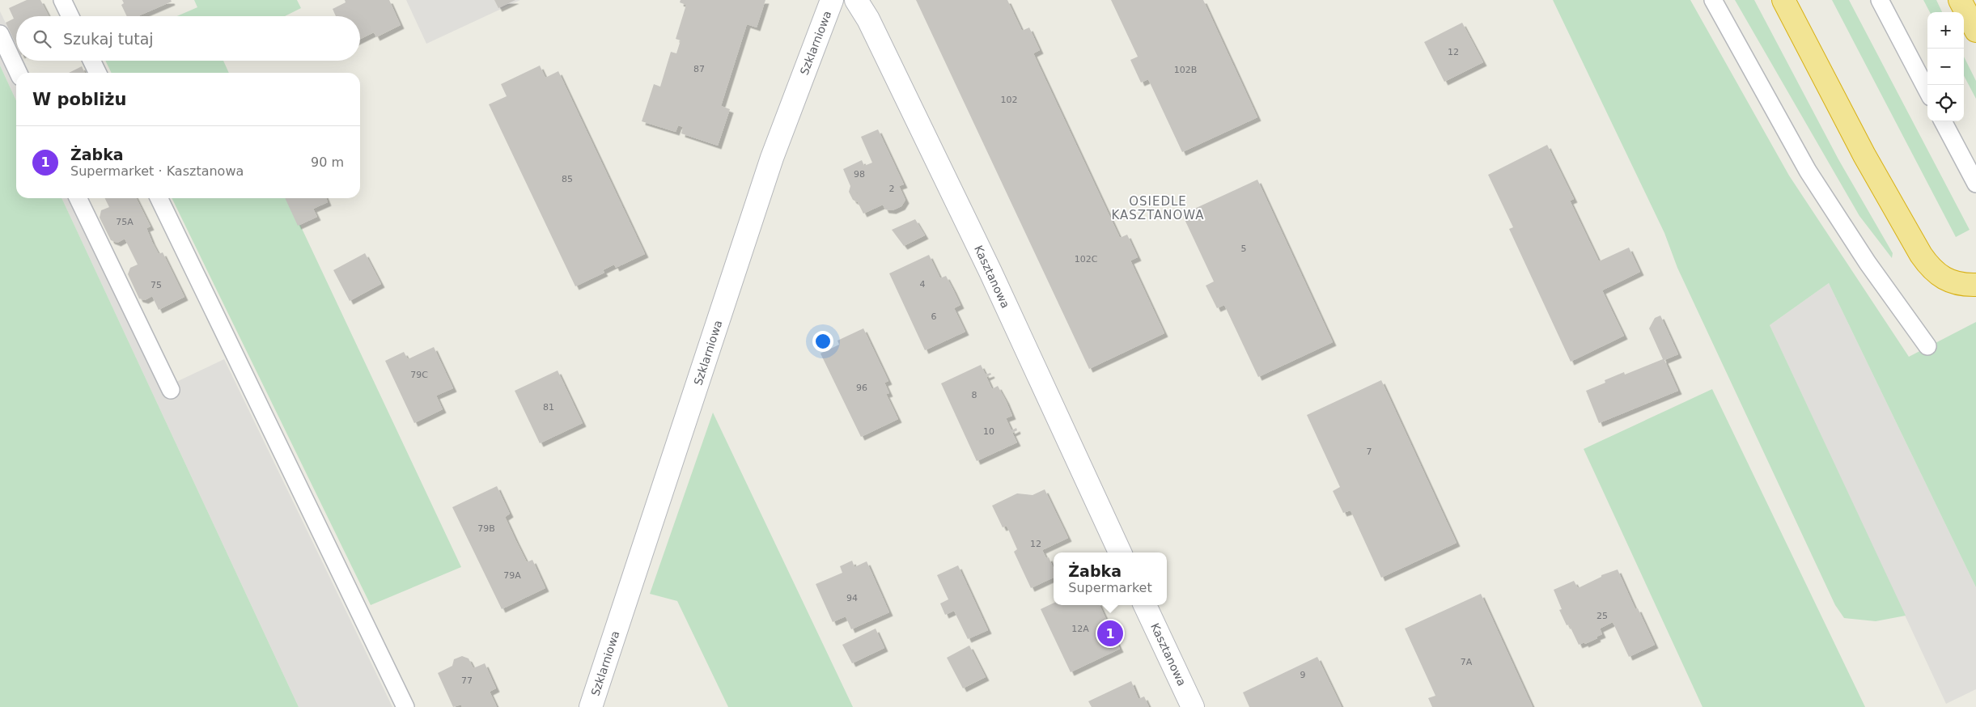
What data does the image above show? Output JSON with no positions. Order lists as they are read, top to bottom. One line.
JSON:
{"streets":{"street":["Szklarniowa","Kasztanowa"]},"districts":["OSIEDLE KASZTANOWA"],"house_numbers":["12","87","102B","102","98","85","2","75A","5","102C","4","75","6","79C","96","8","81","10","7","79B","12","79A","94","25","12A","7A","9","77"],"page":{"map_buttons":["+","−"],"search":"Szukaj tutaj","heading":"W pobliżu","list":[{"mark":"1","name":"Żabka","note":"Supermarket · Kasztanowa","value":"90 m"}],"popup":["Żabka","Supermarket"],"pins":"1"}}
